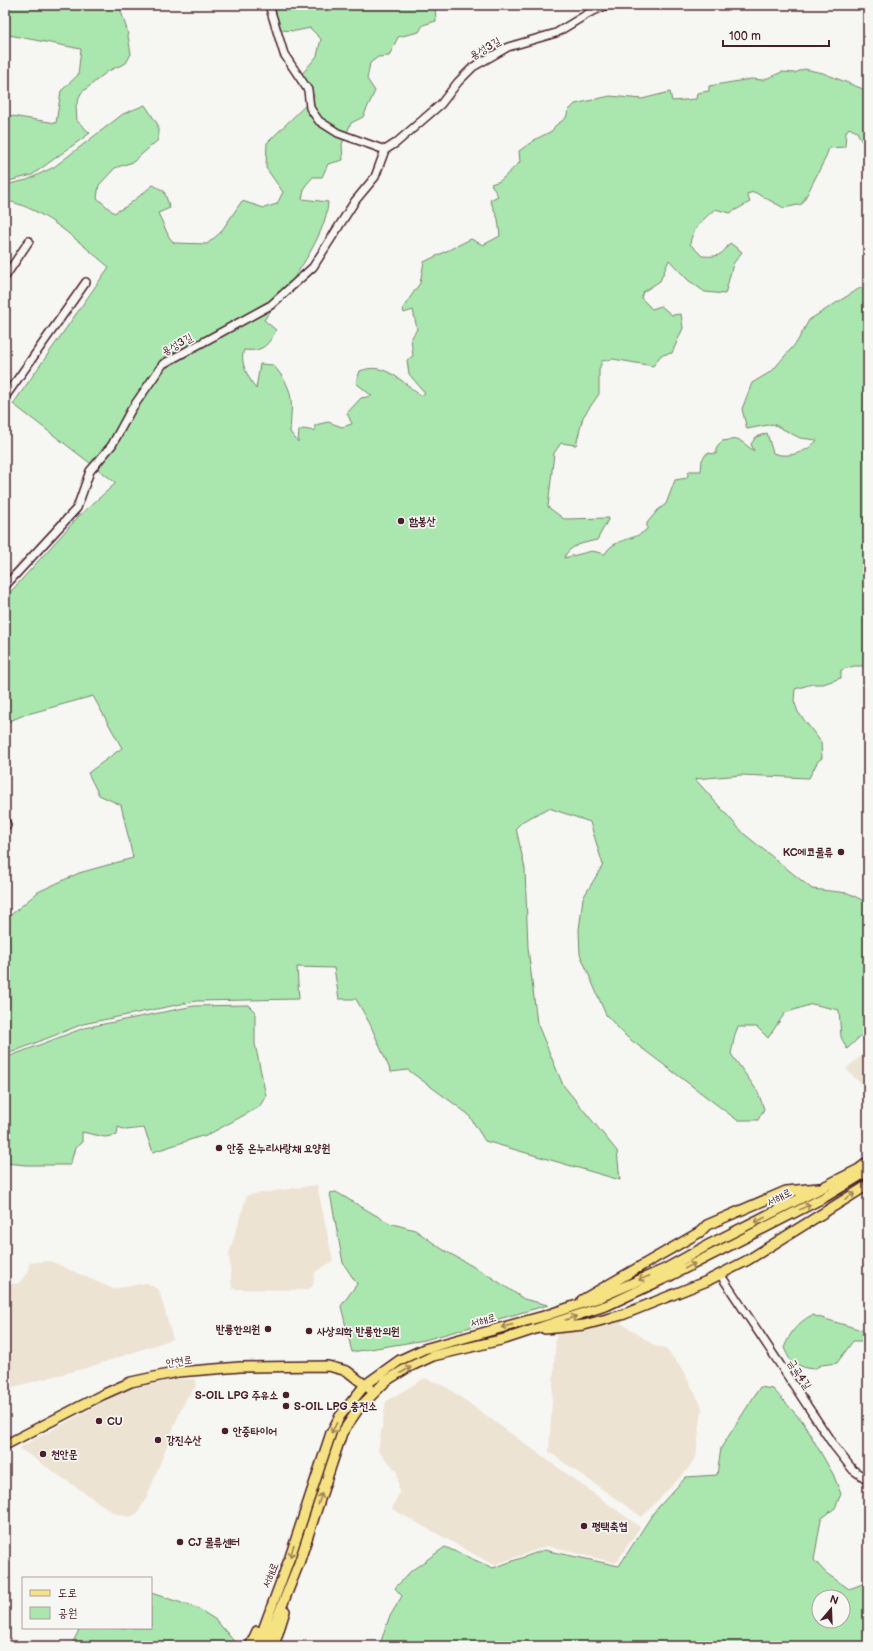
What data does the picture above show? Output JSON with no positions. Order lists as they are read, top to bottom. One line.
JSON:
{"streets":{"main road":["서해로","안현로"],"street":["용성3길","금곡4길"]},"crossings":[["서해로","안현로"]],"places":["함봉산","KC에코물류","안중 온누리사랑채 요양원","반룡한의원","사상의학 반룡한의원","S-OIL LPG 주유소","S-OIL LPG 충전소","CU","안중타이어","강진수산","천안문","평택축협","CJ 물류센터"],"legend":["도로","공원"],"scale_bar":"100 m","north":"top"}
